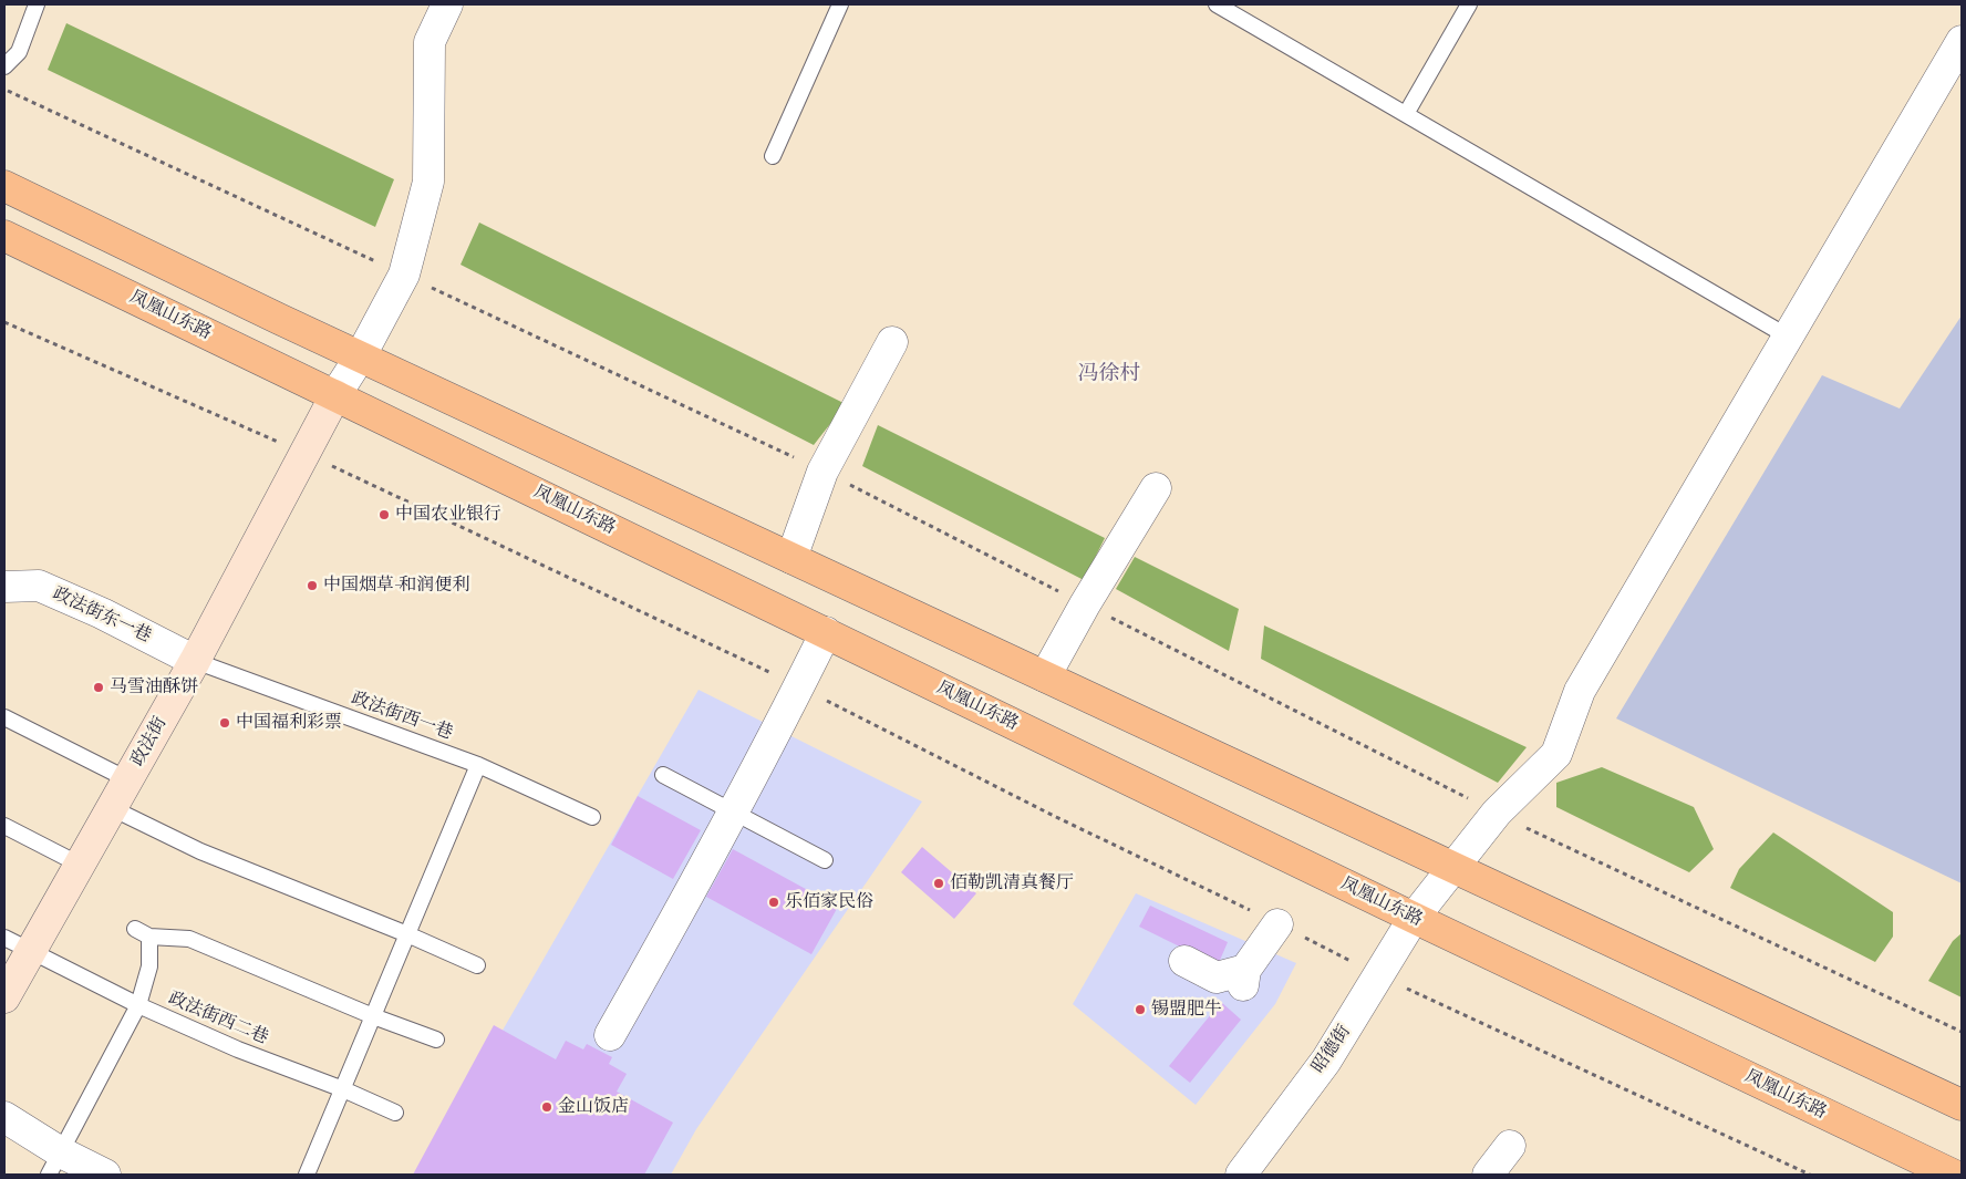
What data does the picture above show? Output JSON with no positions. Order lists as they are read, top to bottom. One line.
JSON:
{"streets":{"main road":["凤凰山东路"],"street":["政法街东一巷","政法街","昭德街"],"lane":["政法街西一巷","政法街西二巷"]},"crossings":[["凤凰山东路","政法街"],["凤凰山东路","昭德街"],["政法街东一巷","政法街西一巷"],["政法街东一巷","政法街"],["政法街西一巷","政法街"],["政法街","政法街西二巷"]],"districts":["冯徐村"],"places":["中国农业银行","中国烟草-和润便利","马雪油酥饼","中国福利彩票","佰勒凯清真餐厅","乐佰家民俗","锡盟肥牛","金山饭店"]}
